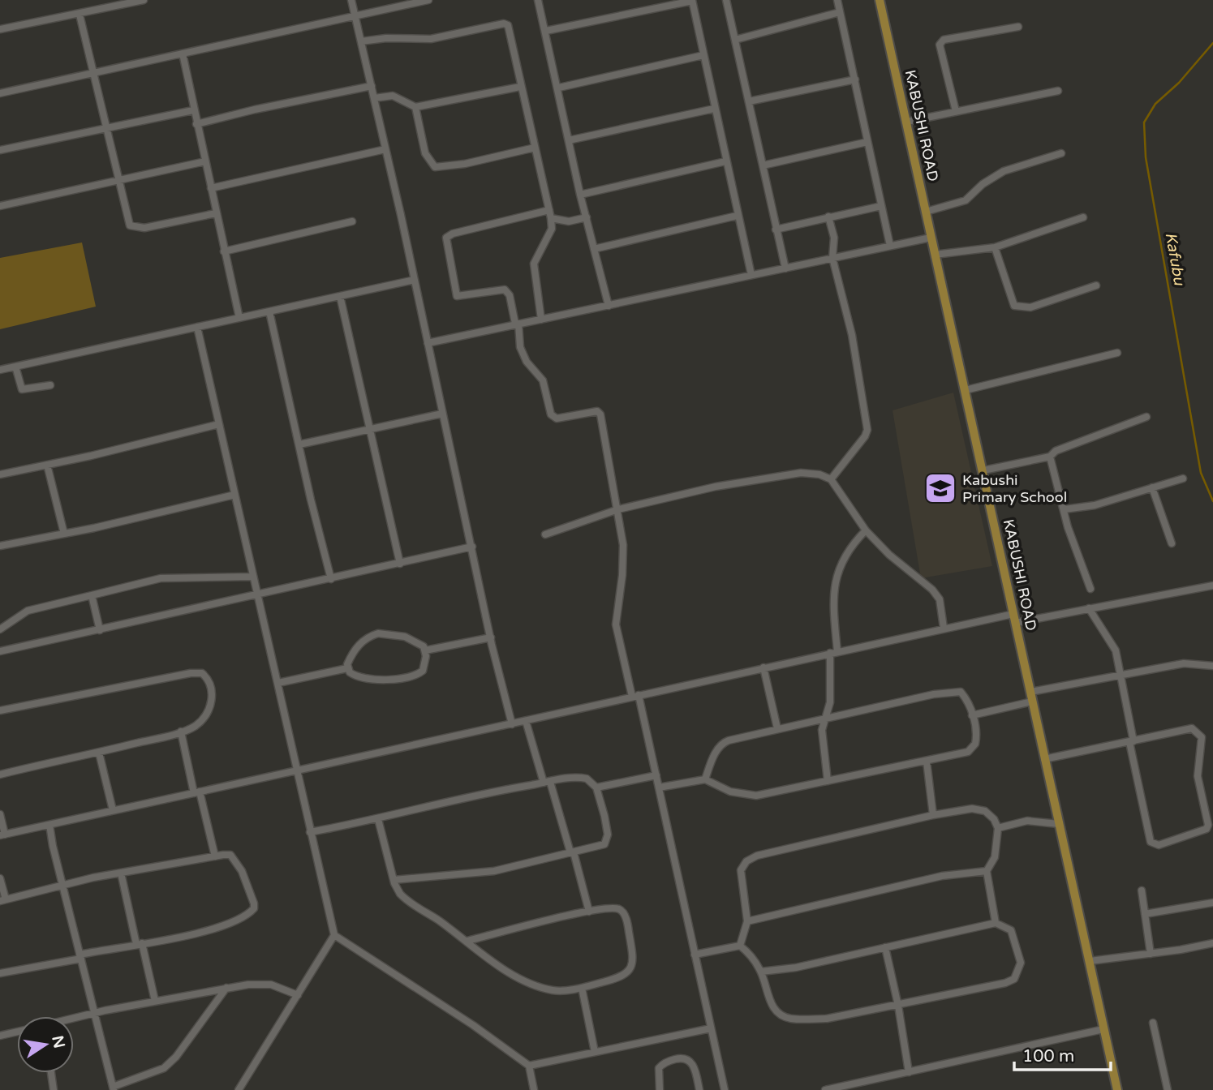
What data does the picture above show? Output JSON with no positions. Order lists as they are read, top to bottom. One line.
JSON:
{"streets":{"main road":["KABUSHI ROAD"]},"water":["Kafubu"],"places":{"school or university":["Kabushi Primary School"]},"scale_bar":"100 m","north":"right"}
